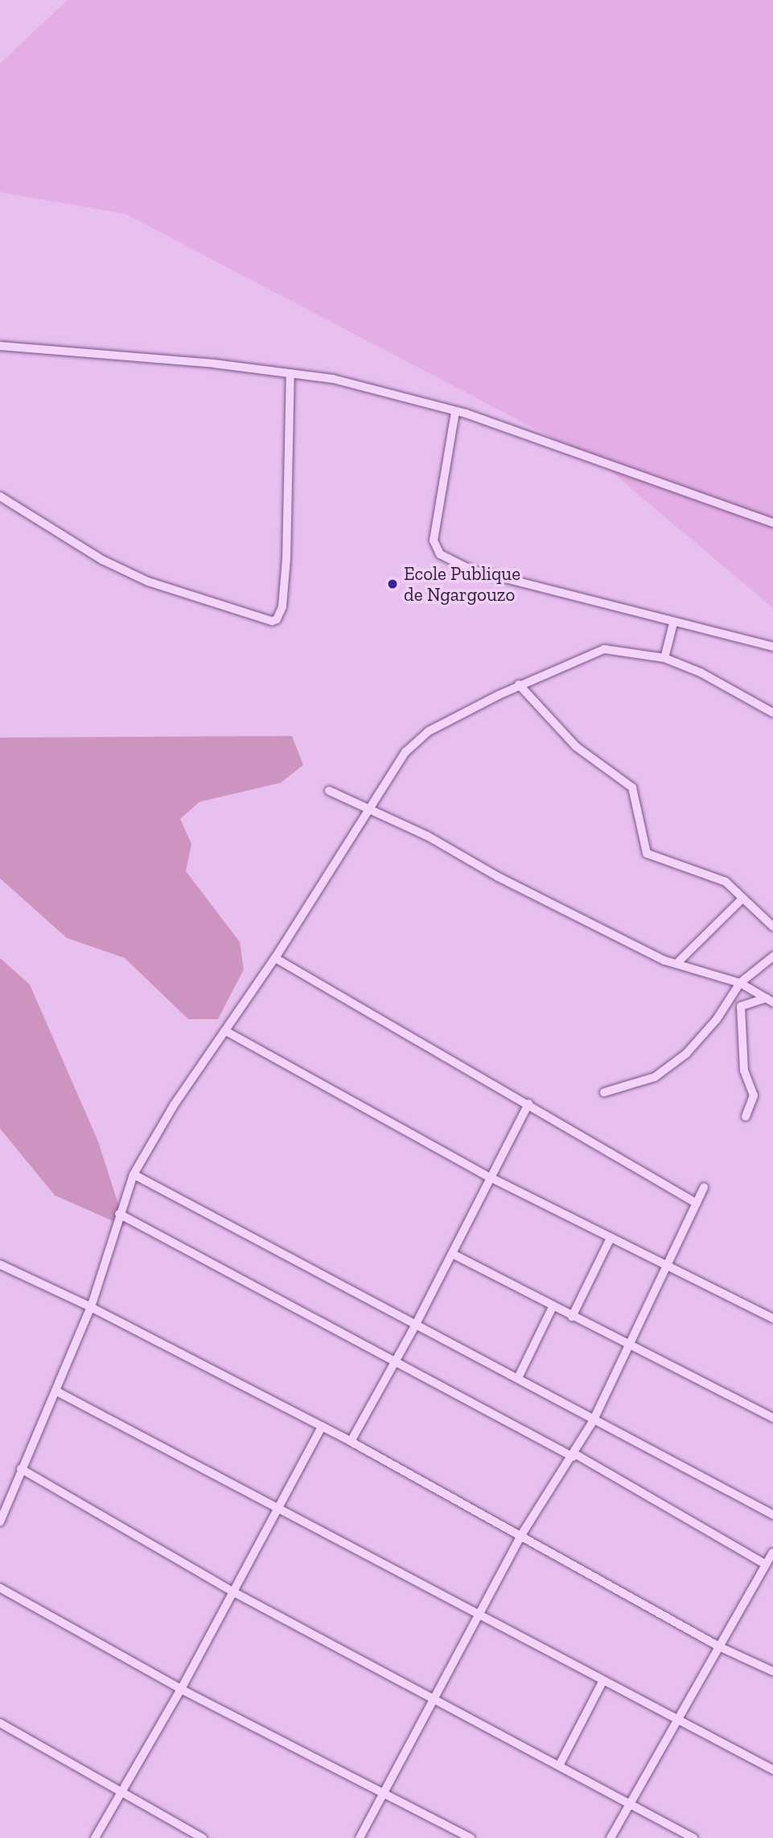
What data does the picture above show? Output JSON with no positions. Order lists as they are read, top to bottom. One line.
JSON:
{"places":["Ecole Publique de Ngargouzo"]}
